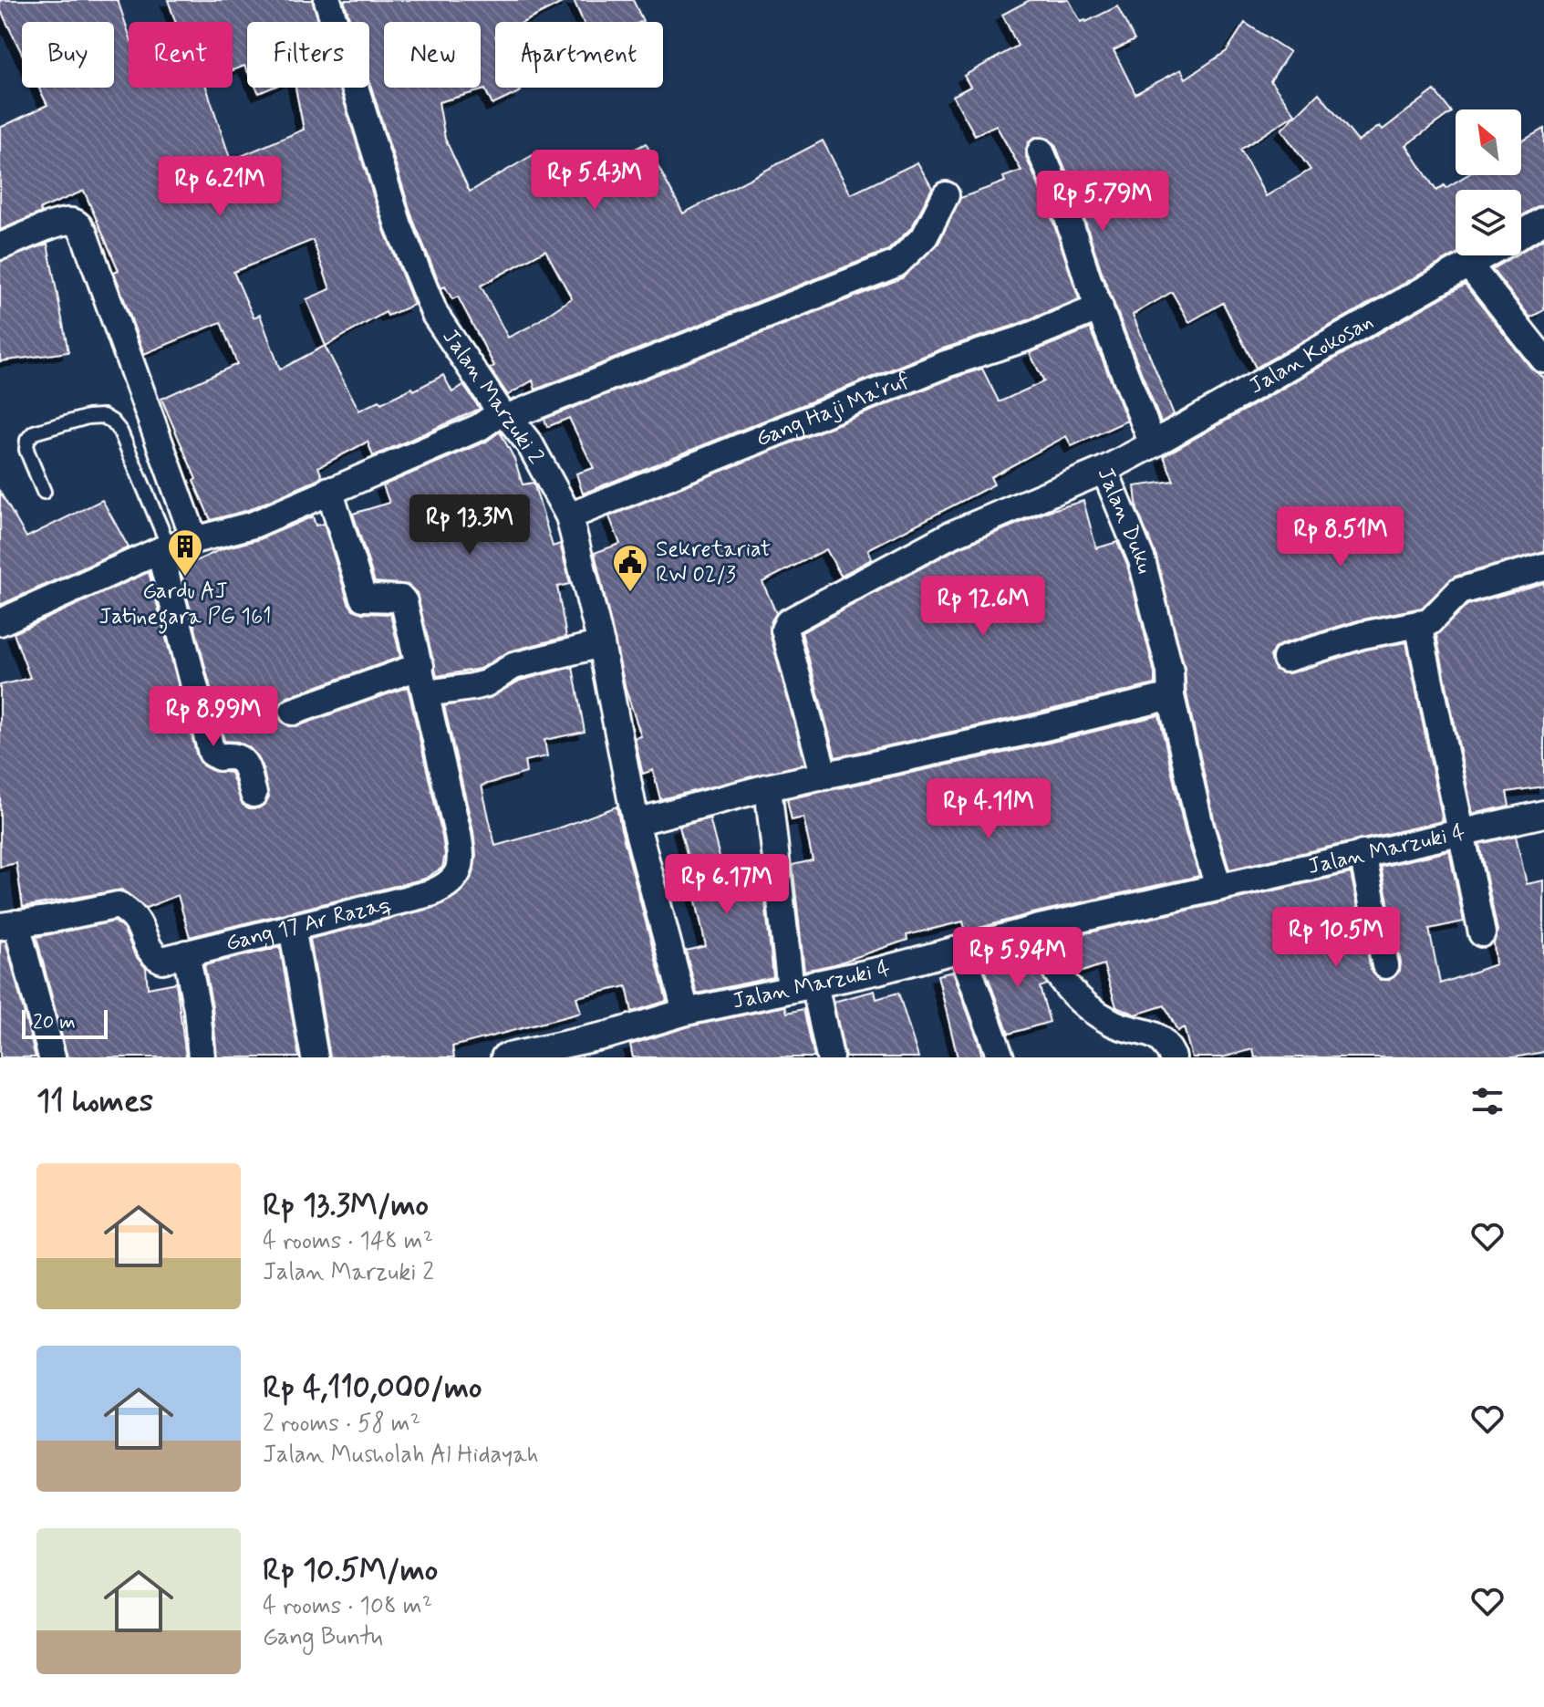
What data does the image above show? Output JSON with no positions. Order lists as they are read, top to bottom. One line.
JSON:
{"streets":{"street":["Jalan Kokosan","Jalan Marzuki 2","Gang Haji Ma'ruf","Jalan Duku","Jalan Marzuki 4","Gang 17 Ar Razaq"]},"crossings":[["Jalan Kokosan","Jalan Duku"],["Jalan Marzuki 2","Gang Haji Ma'ruf"],["Jalan Marzuki 2","Jalan Marzuki 4"],["Jalan Duku","Jalan Marzuki 4"]],"places":{"building":["Gardu AJ Jatinegara PG 161"],"public building":["Sekretariat RW 02/3"]},"scale_bar":"20 m","north":"top left","page":{"chip":["Buy","Rent","Filters","New","Apartment"],"price":["Rp 5.43M","Rp 6.21M","Rp 5.79M","Rp 13.3M","Rp 8.51M","Rp 12.6M","Rp 8.99M","Rp 4.11M","Rp 6.17M","Rp 10.5M","Rp 5.94M"],"scale":"20 m","heading":"11 homes","list":[{"name":"Rp 13.3M/mo","note":"4 rooms · 148 m² · Jalan Marzuki 2"},{"name":"Rp 4,110,000/mo","note":"2 rooms · 58 m² · Jalan Musholah Al Hidayah"},{"name":"Rp 10.5M/mo","note":"4 rooms · 108 m² · Gang Buntu"}]}}
